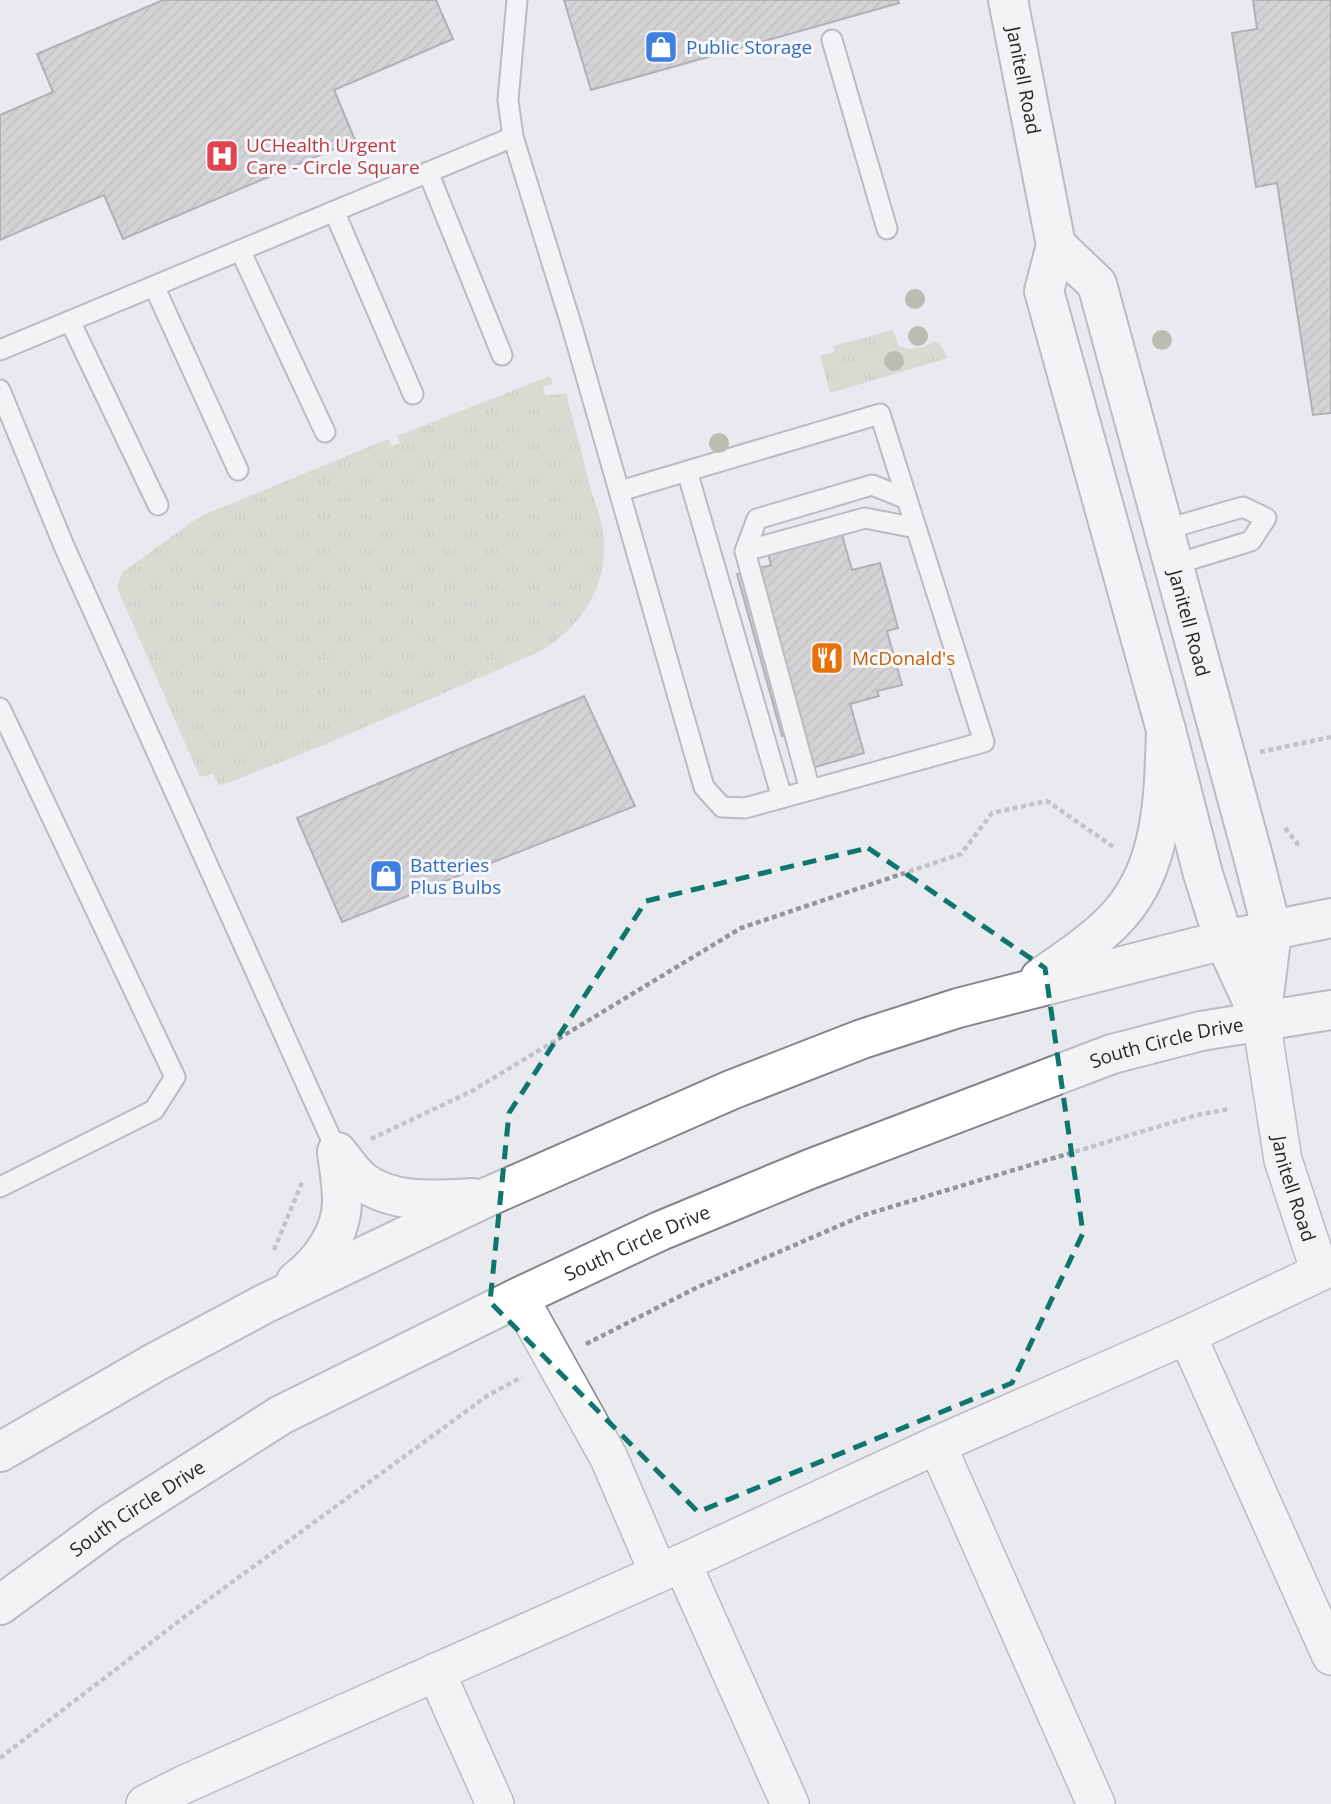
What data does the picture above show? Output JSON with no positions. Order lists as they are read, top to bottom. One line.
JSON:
{"streets":{"main road":["Janitell Road","South Circle Drive"]},"crossings":[["Janitell Road","South Circle Drive"]],"places":{"shop":["Public Storage","Batteries Plus Bulbs"],"hospital":["UCHealth Urgent Care - Circle Square"],"restaurant":["McDonald's"]}}
